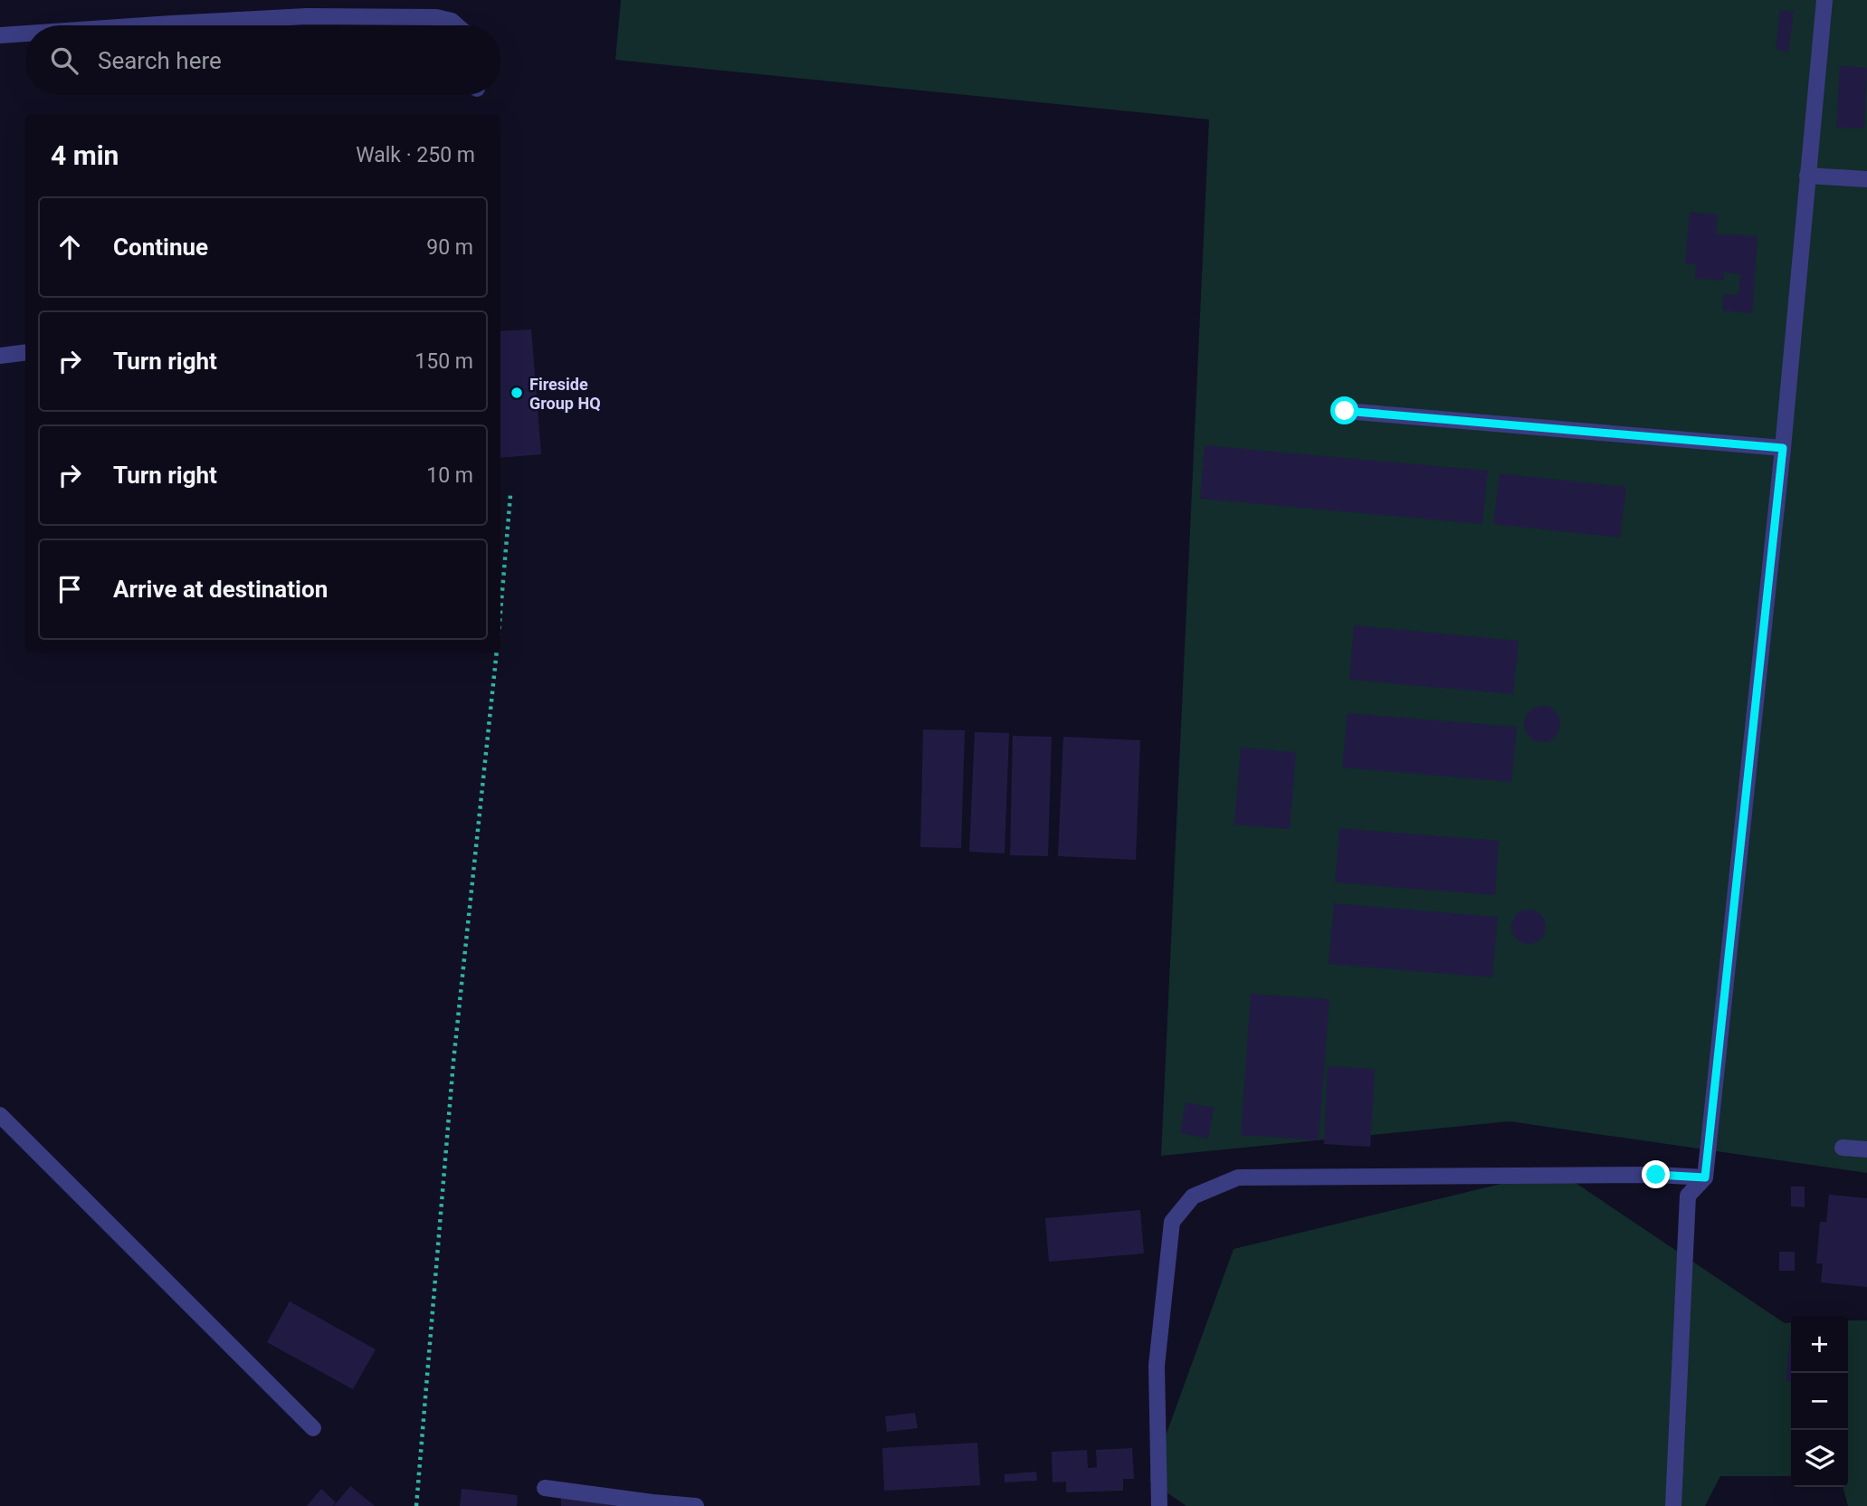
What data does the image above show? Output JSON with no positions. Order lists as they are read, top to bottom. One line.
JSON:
{"places":["Fireside Group HQ"],"page":{"search":"Search here","heading":["4 min","Walk · 250 m"],"list":[["Continue","90 m"],["Turn right","150 m"],["Turn right","10 m"],"Arrive at destination"],"map_buttons":["+","−"]}}
